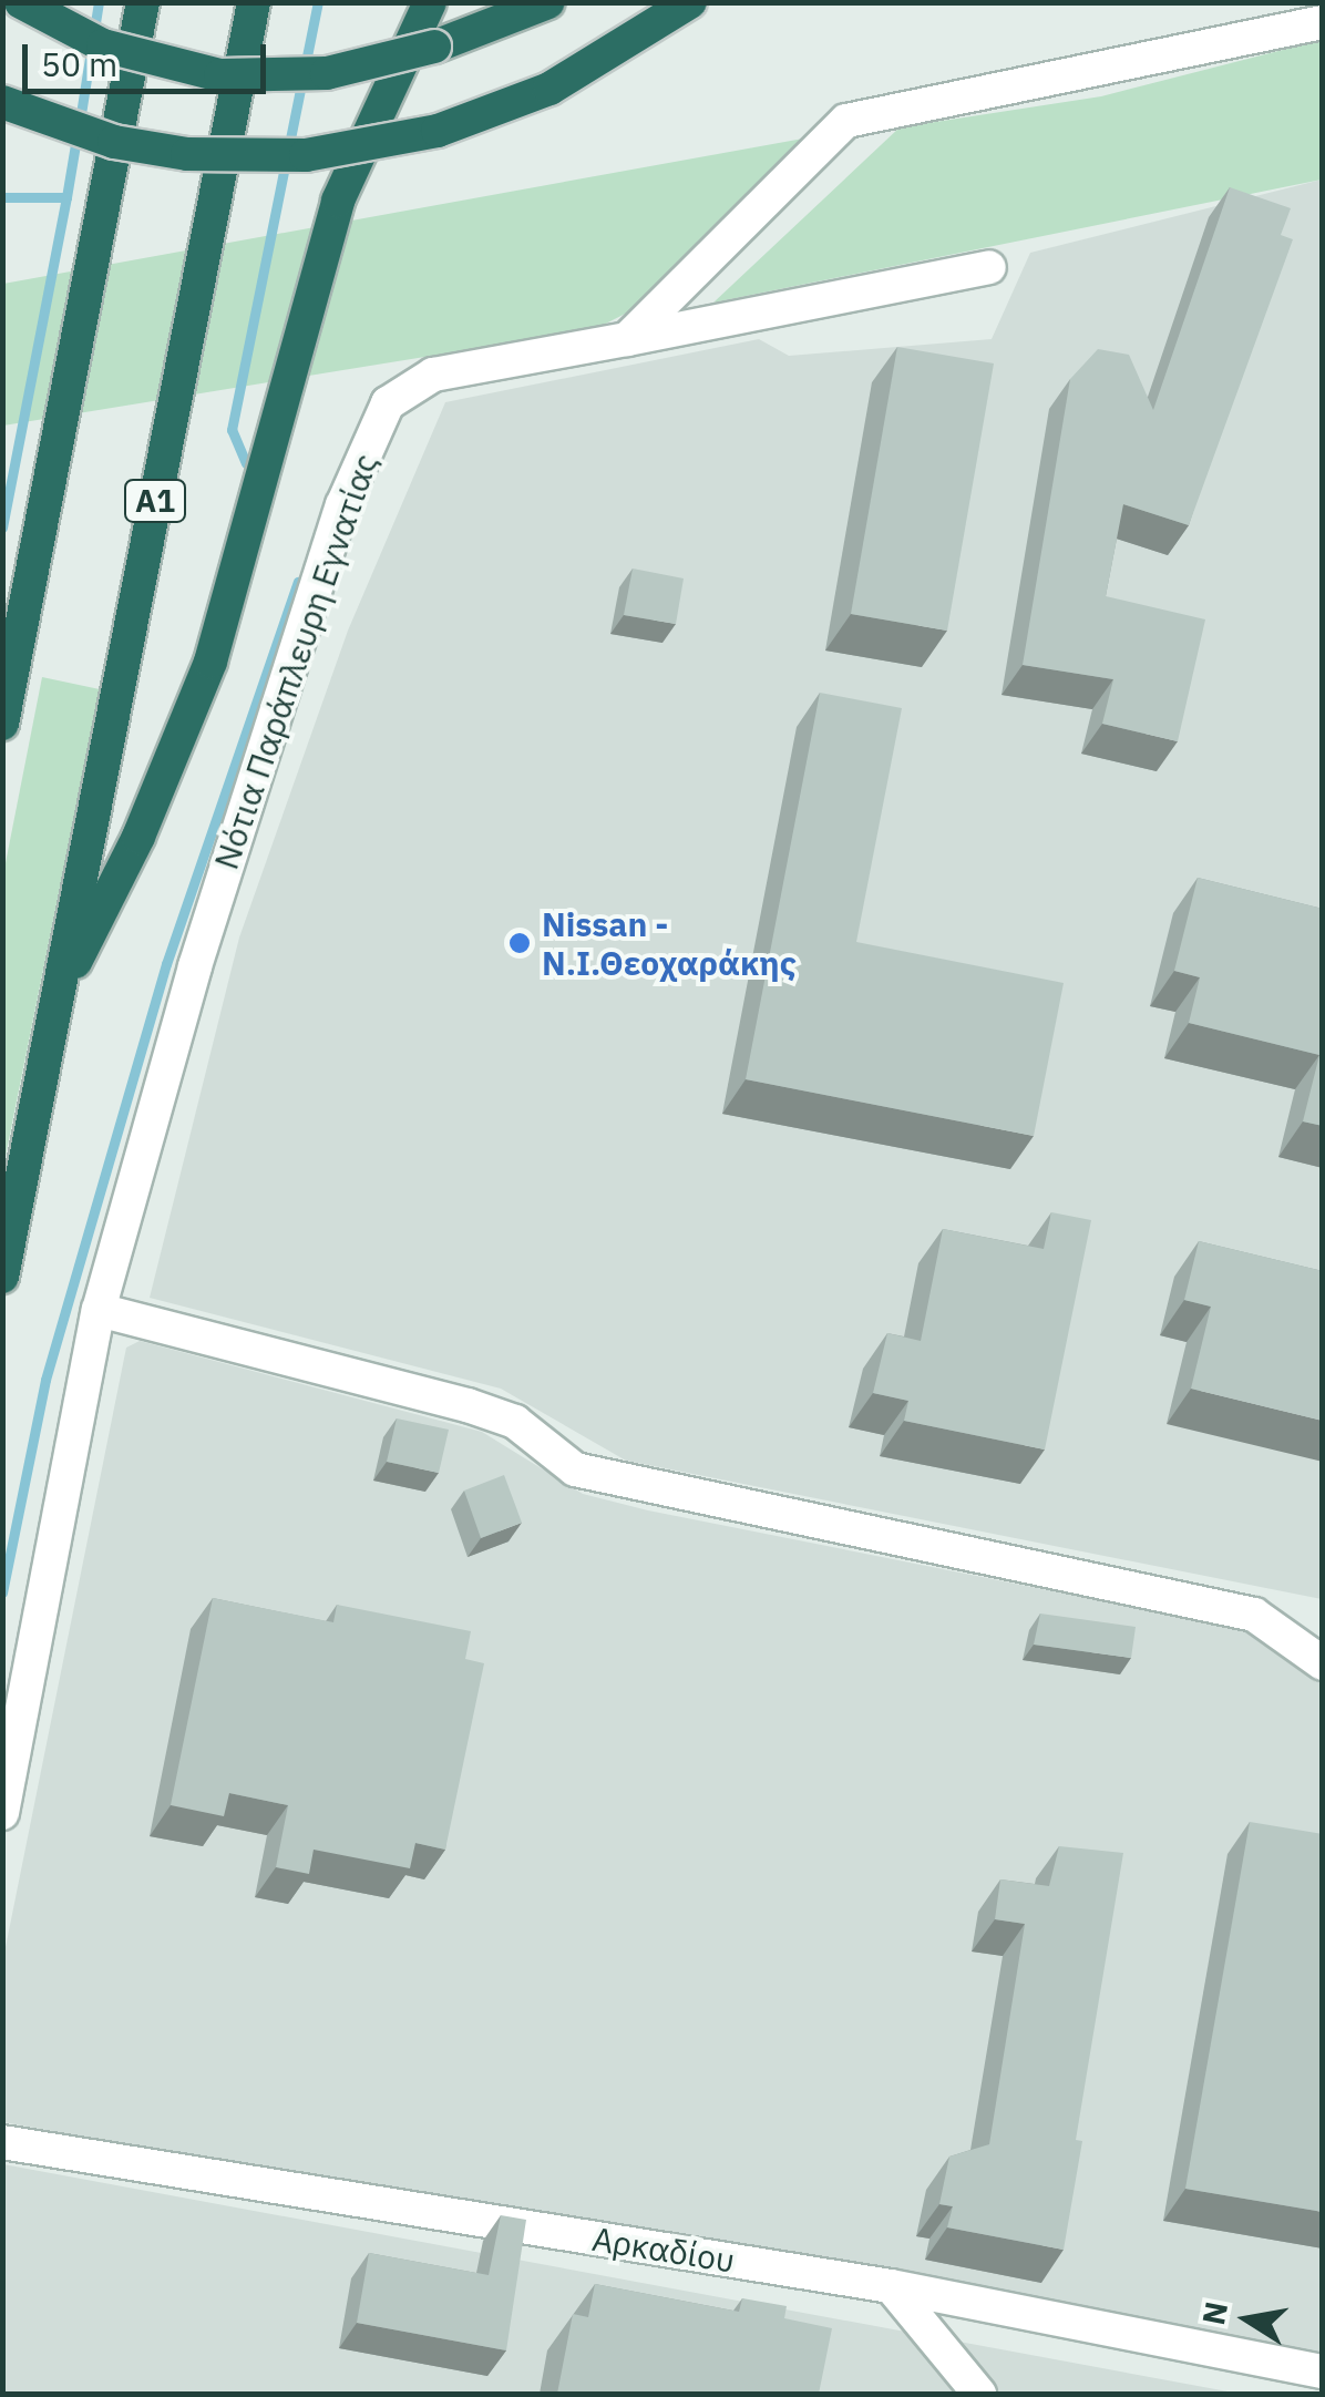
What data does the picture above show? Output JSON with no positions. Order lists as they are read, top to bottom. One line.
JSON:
{"streets":{"highway":["Α1"],"street":["Νότια Παράπλευρη Εγνατίας","Αρκαδίου"]},"places":["Nissan - Ν.Ι.Θεοχαράκης"],"scale_bar":"50 m","north":"left"}
